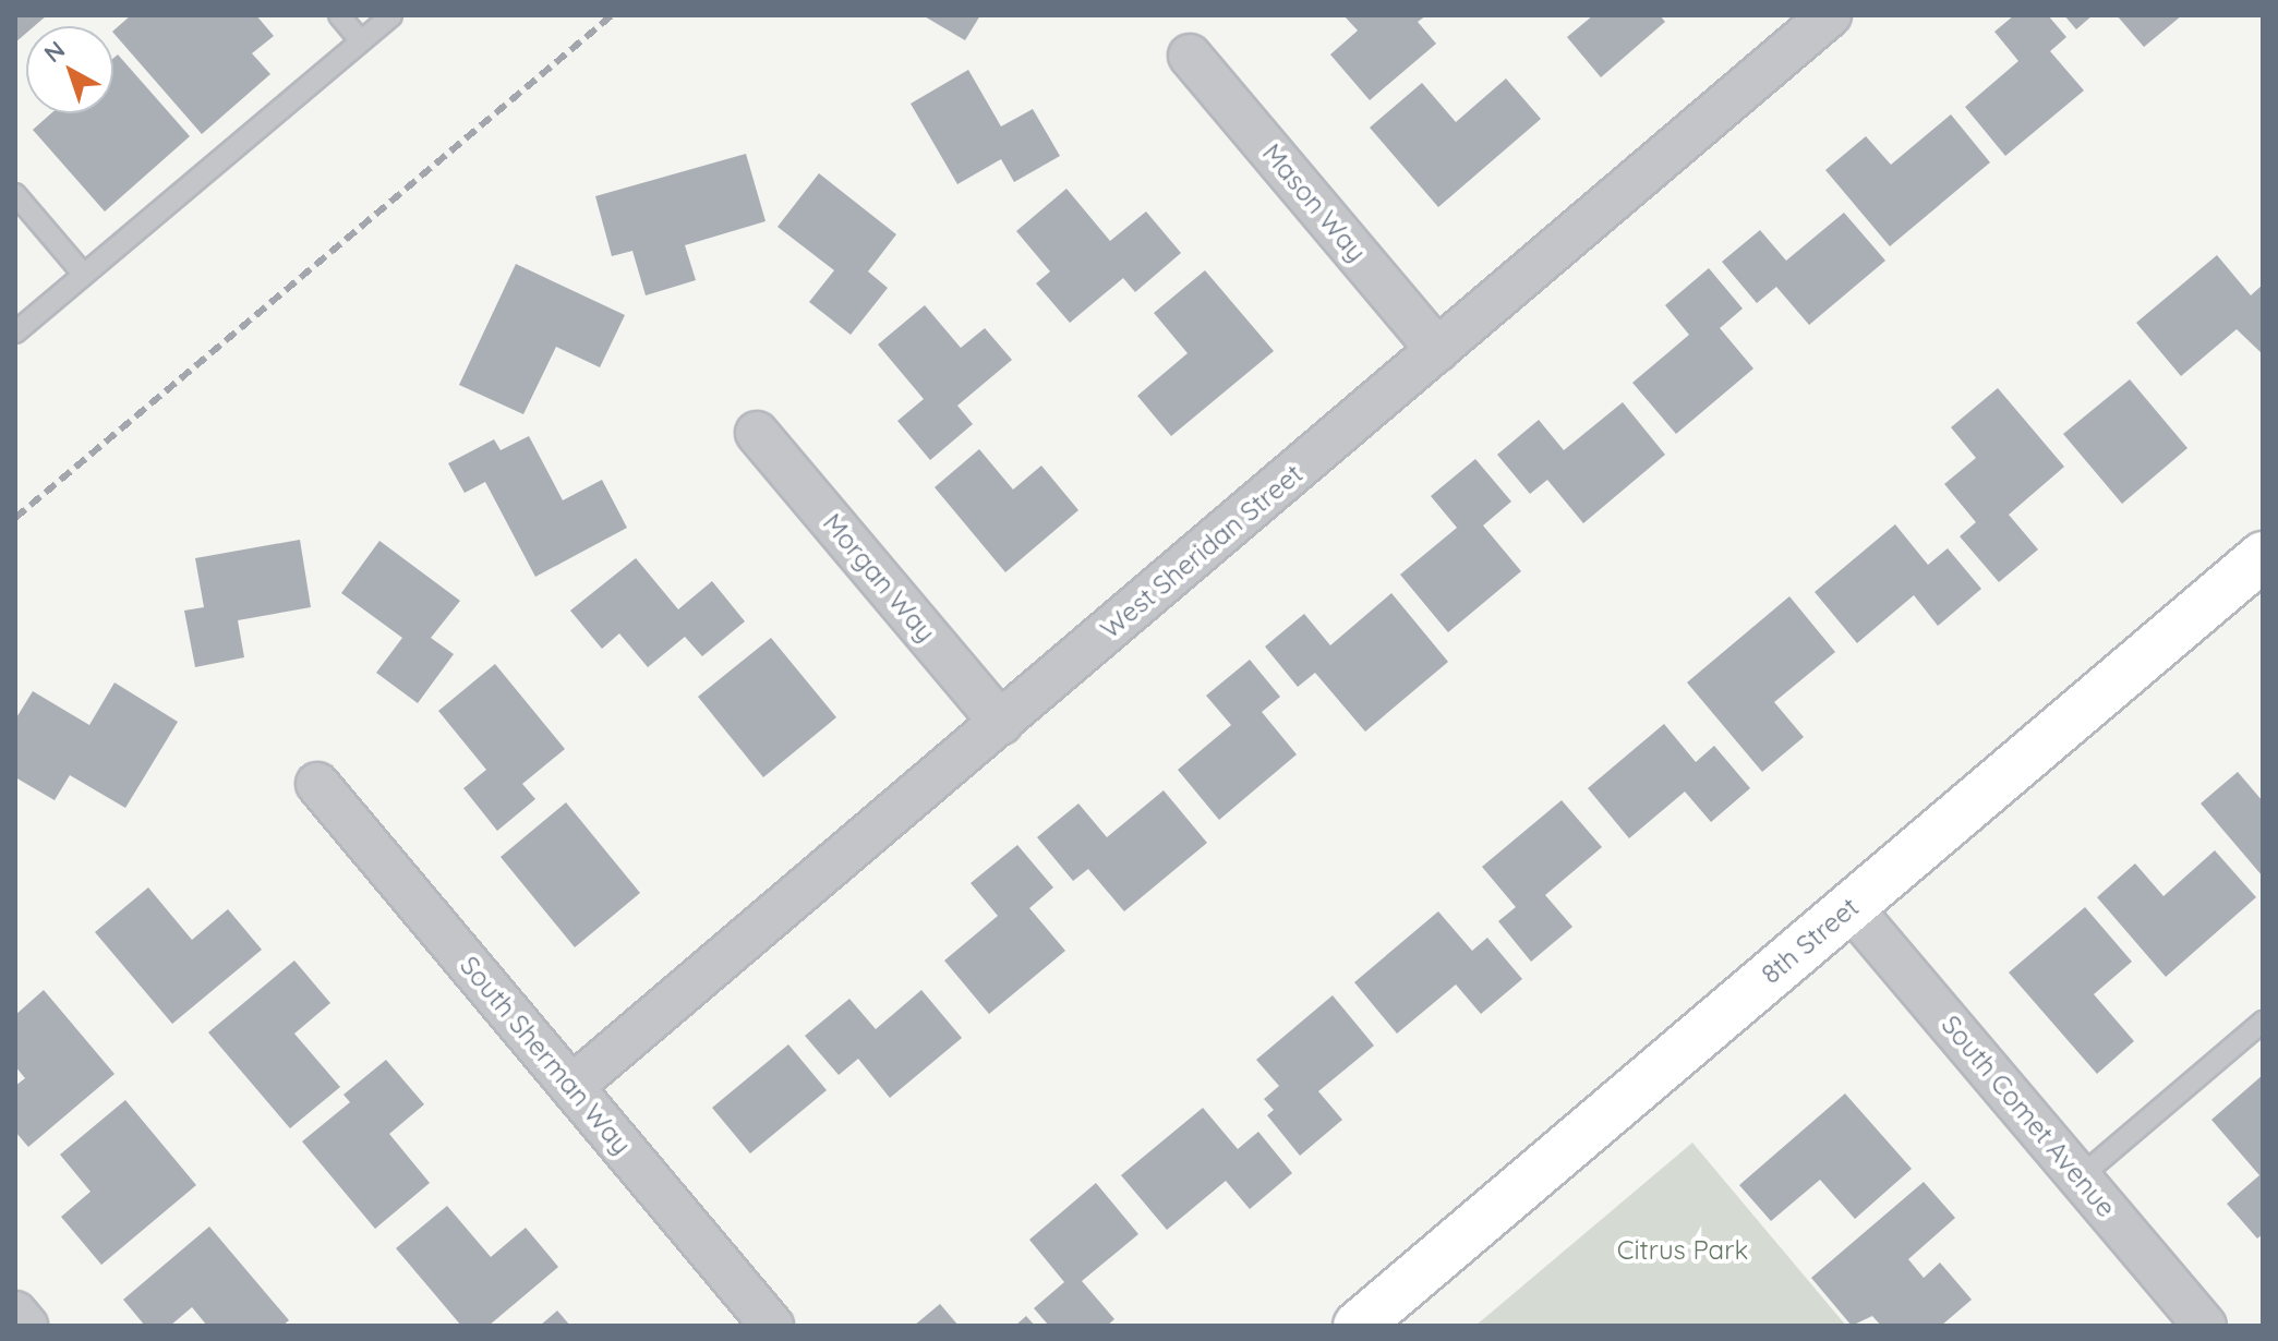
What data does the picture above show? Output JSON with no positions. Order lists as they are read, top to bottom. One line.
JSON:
{"streets":{"street":["Mason Way","West Sheridan Street","Morgan Way","8th Street","South Sherman Way","South Comet Avenue"]},"crossings":[["Mason Way","West Sheridan Street"],["West Sheridan Street","Morgan Way"],["West Sheridan Street","South Sherman Way"],["8th Street","South Comet Avenue"]],"parks":["Citrus Park"],"north":"top left"}
